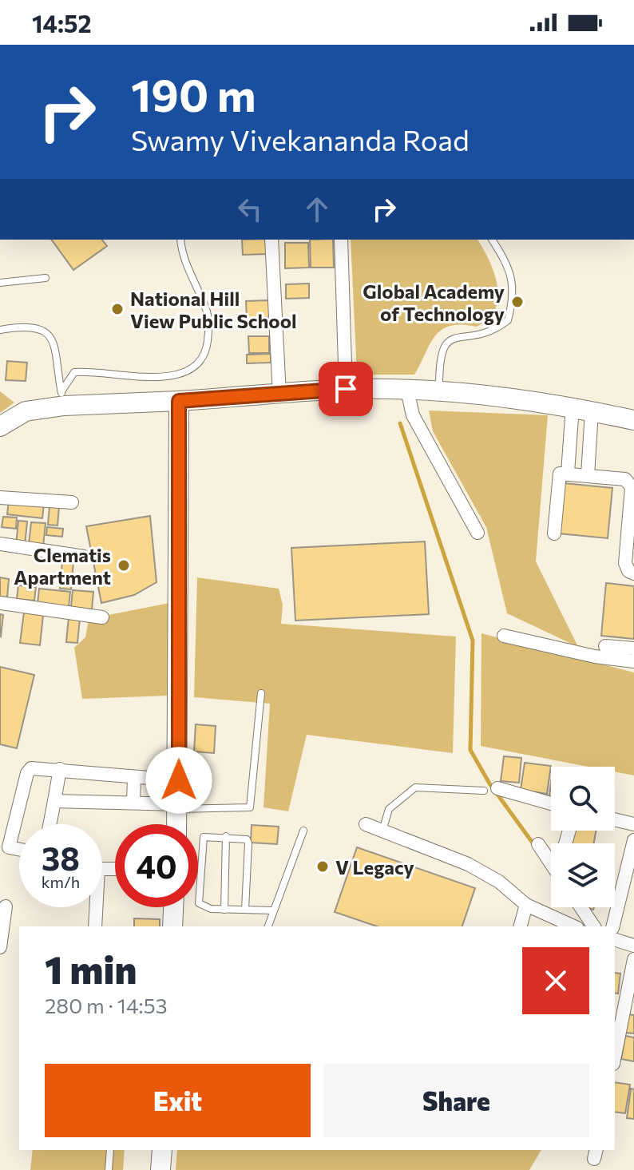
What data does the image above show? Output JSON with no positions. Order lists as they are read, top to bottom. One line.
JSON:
{"places":["Global Academy of Technology","National Hill View Public School","Clematis Apartment","V Legacy"],"page":{"status":"14:52","turn":["190 m","Swamy Vivekananda Road"],"speed":"38 km/h","limit":"40","heading":["1 min","280 m · 14:53"],"buttons":["Exit","Share"]}}
